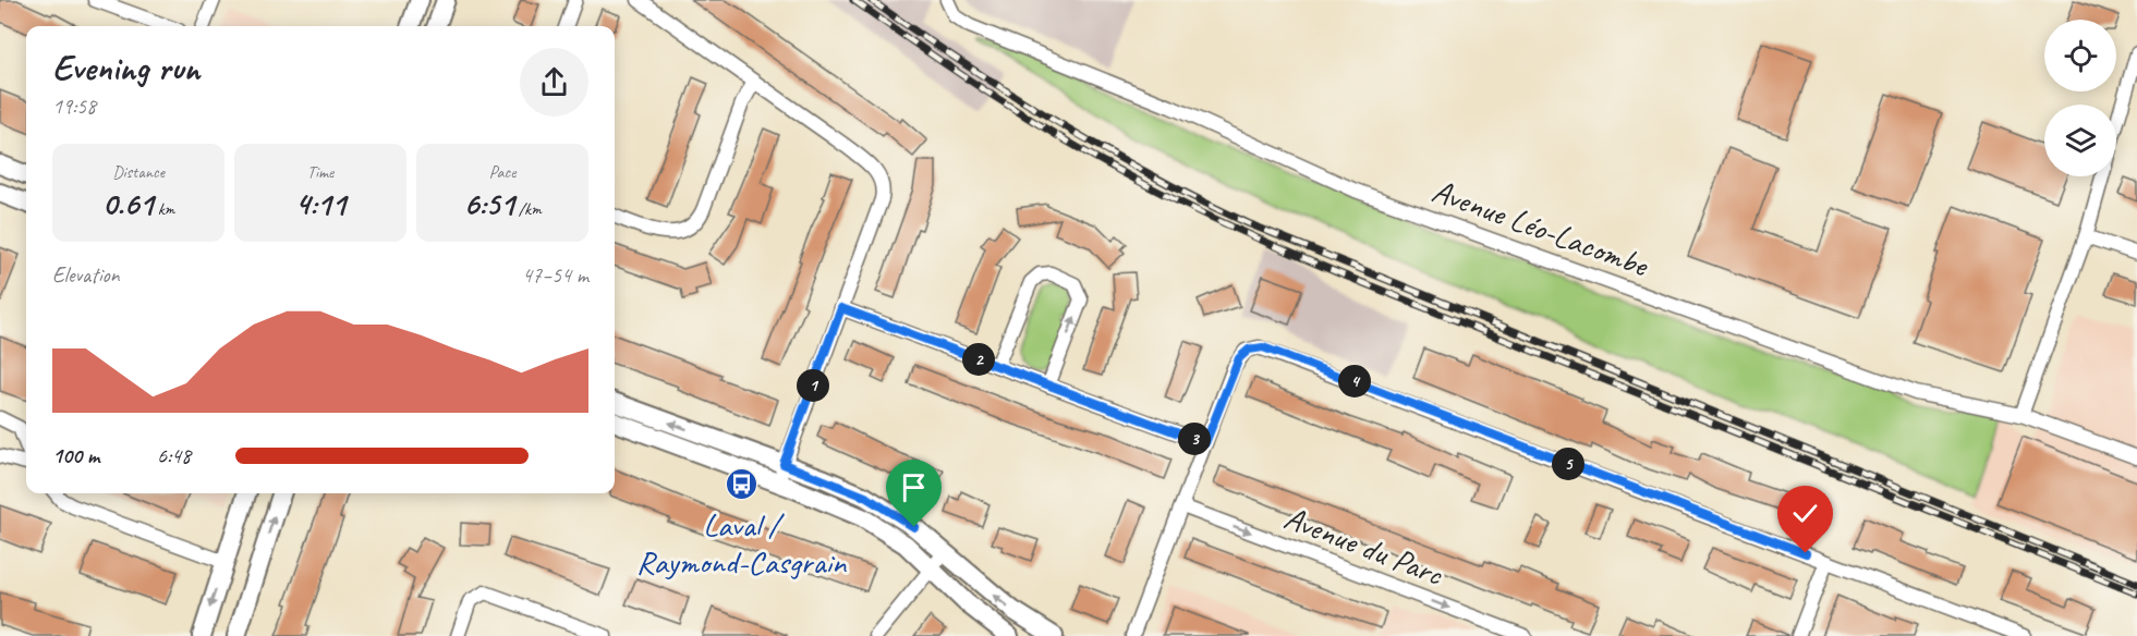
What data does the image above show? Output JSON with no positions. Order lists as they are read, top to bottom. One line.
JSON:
{"streets":{"street":["Avenue Léo-Lacombe","Avenue du Parc"]},"one_way":["Avenue du Parc"],"places":{"bus stop":["Laval / Raymond-Casgrain"]},"page":{"heading":["Evening run","19:58"],"stats":[["Distance","0.61 km"],["Time","4:11"],["Pace","6:51 /km"]],"chart":["Elevation","47–54 m"],"pins":["2","4","1","3","5"],"list":[{"name":"100 m","note":"6:48"}]}}
